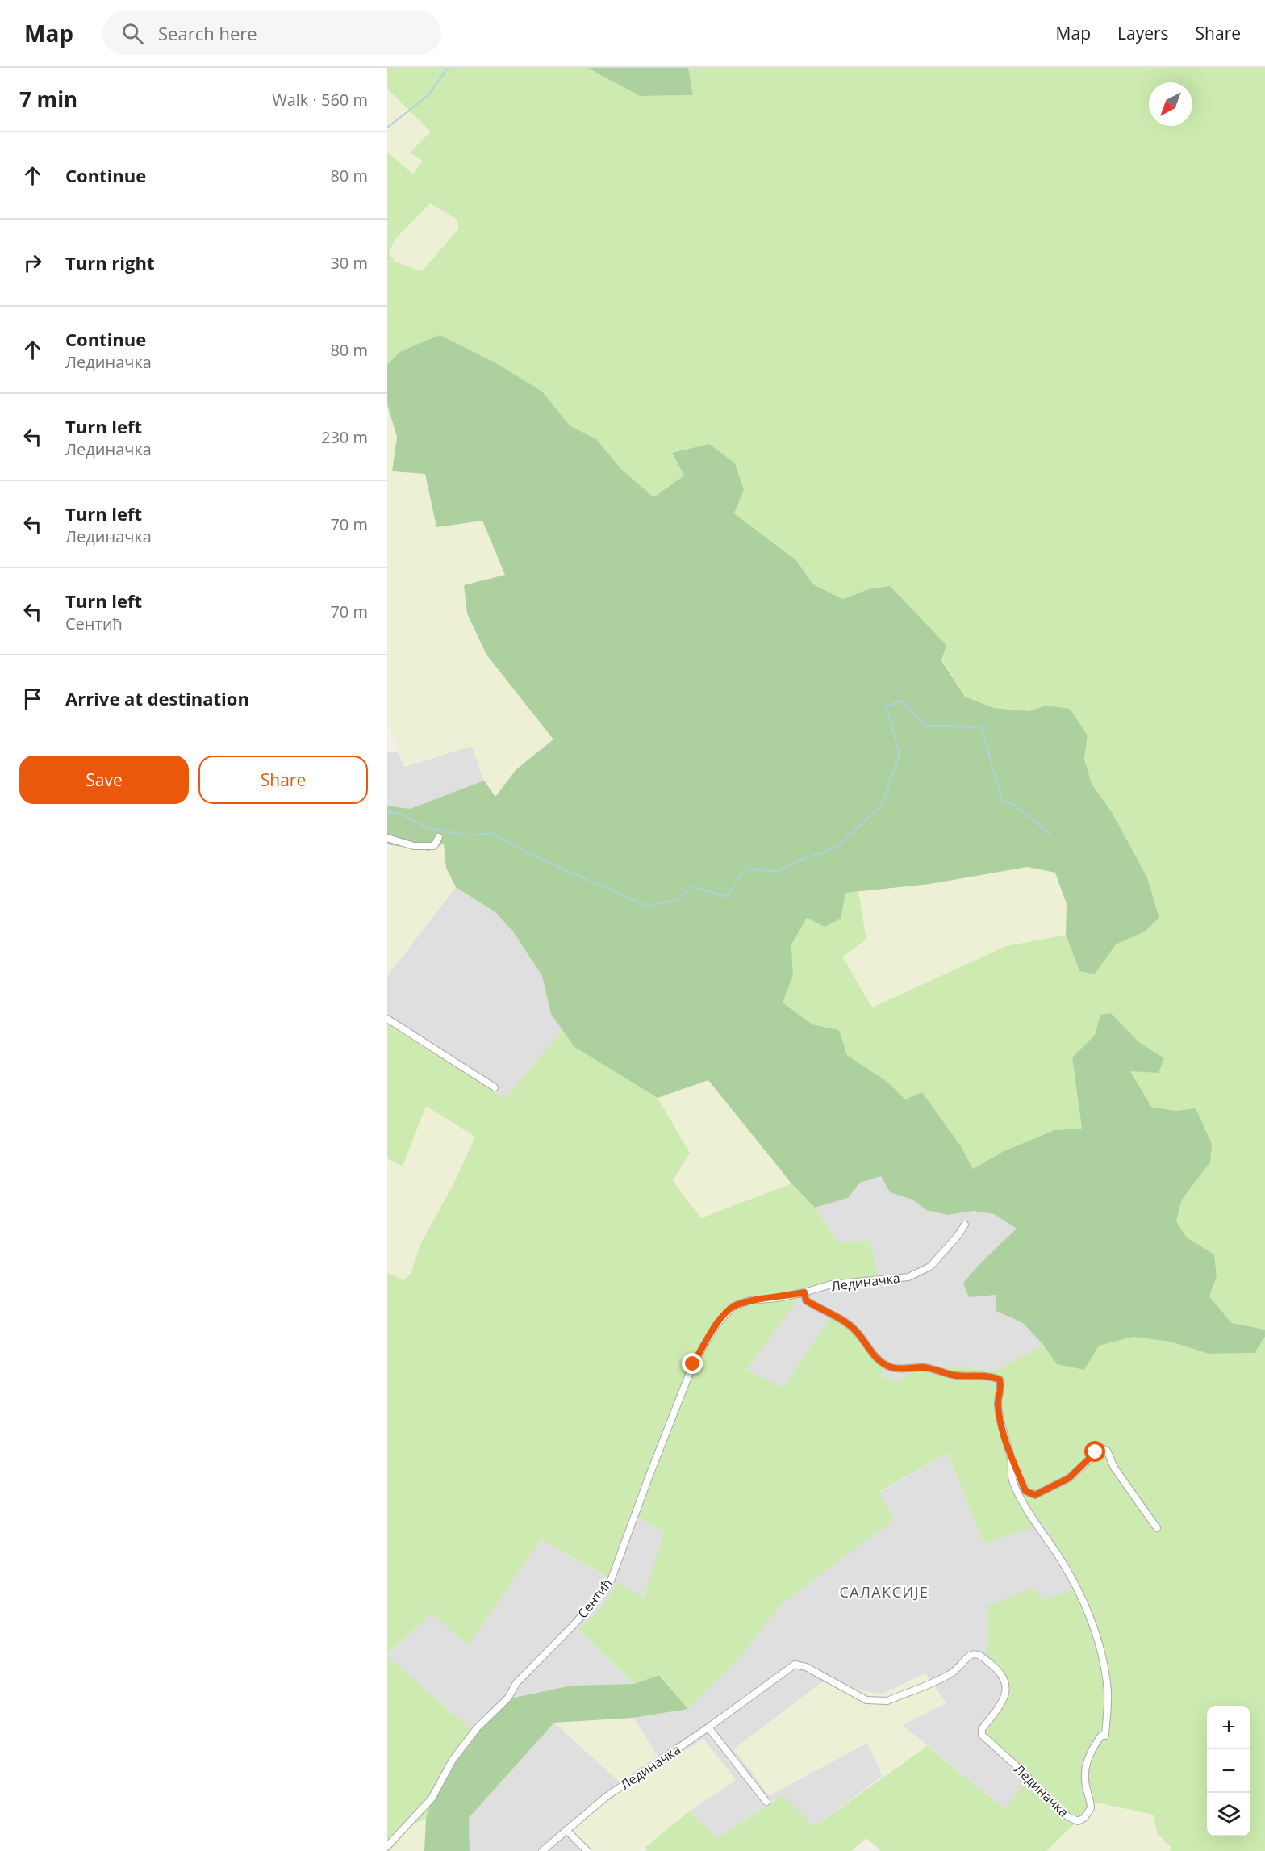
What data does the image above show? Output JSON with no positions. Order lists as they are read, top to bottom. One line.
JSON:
{"streets":{"street":["Лединачка","Сентић"]},"crossings":[["Лединачка","Сентић"]],"districts":["САЛАКСИЈЕ"],"north":"bottom left","page":{"header":"Map","search":"Search here","nav":["Map","Layers","Share"],"heading":["7 min","Walk · 560 m"],"list":[["Continue","80 m"],["Turn right","30 m"],["Continue","Лединачка","80 m"],["Turn left","Лединачка","230 m"],["Turn left","Лединачка","70 m"],["Turn left","Сентић","70 m"],"Arrive at destination"],"buttons":["Save","Share"],"map_buttons":["+","−"]}}
